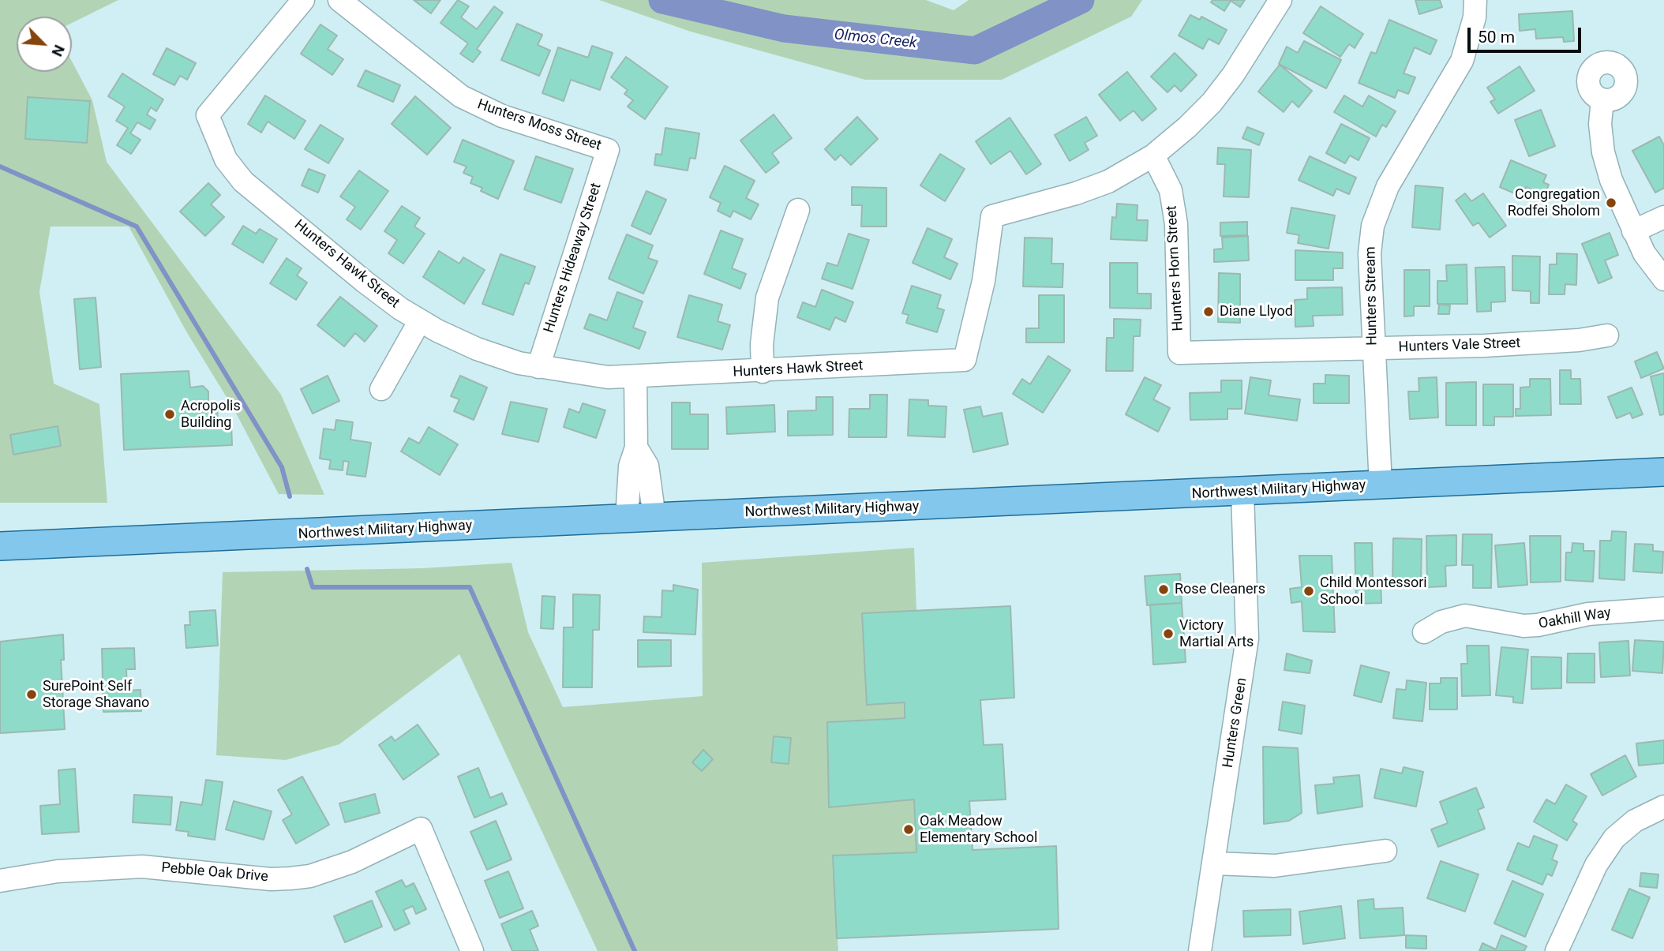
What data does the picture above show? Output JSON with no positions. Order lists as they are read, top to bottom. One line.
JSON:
{"streets":{"main road":["Northwest Military Highway"],"street":["Hunters Moss Street","Hunters Hideaway Street","Hunters Hawk Street","Hunters Horn Street","Hunters Stream","Hunters Vale Street","Oakhill Way","Hunters Green","Pebble Oak Drive"]},"crossings":[["Hunters Moss Street","Hunters Hideaway Street"],["Hunters Hideaway Street","Hunters Hawk Street"],["Hunters Hawk Street","Hunters Horn Street"],["Hunters Horn Street","Hunters Vale Street"],["Hunters Stream","Hunters Vale Street"],["Hunters Stream","Northwest Military Highway"],["Northwest Military Highway","Hunters Green"]],"water":["Olmos Creek"],"places":["Congregation Rodfei Sholom","Diane Llyod","Acropolis Building","Rose Cleaners","Child Montessori School","Victory Martial Arts","SurePoint Self Storage Shavano","Oak Meadow Elementary School"],"scale_bar":"50 m","north":"bottom right"}
